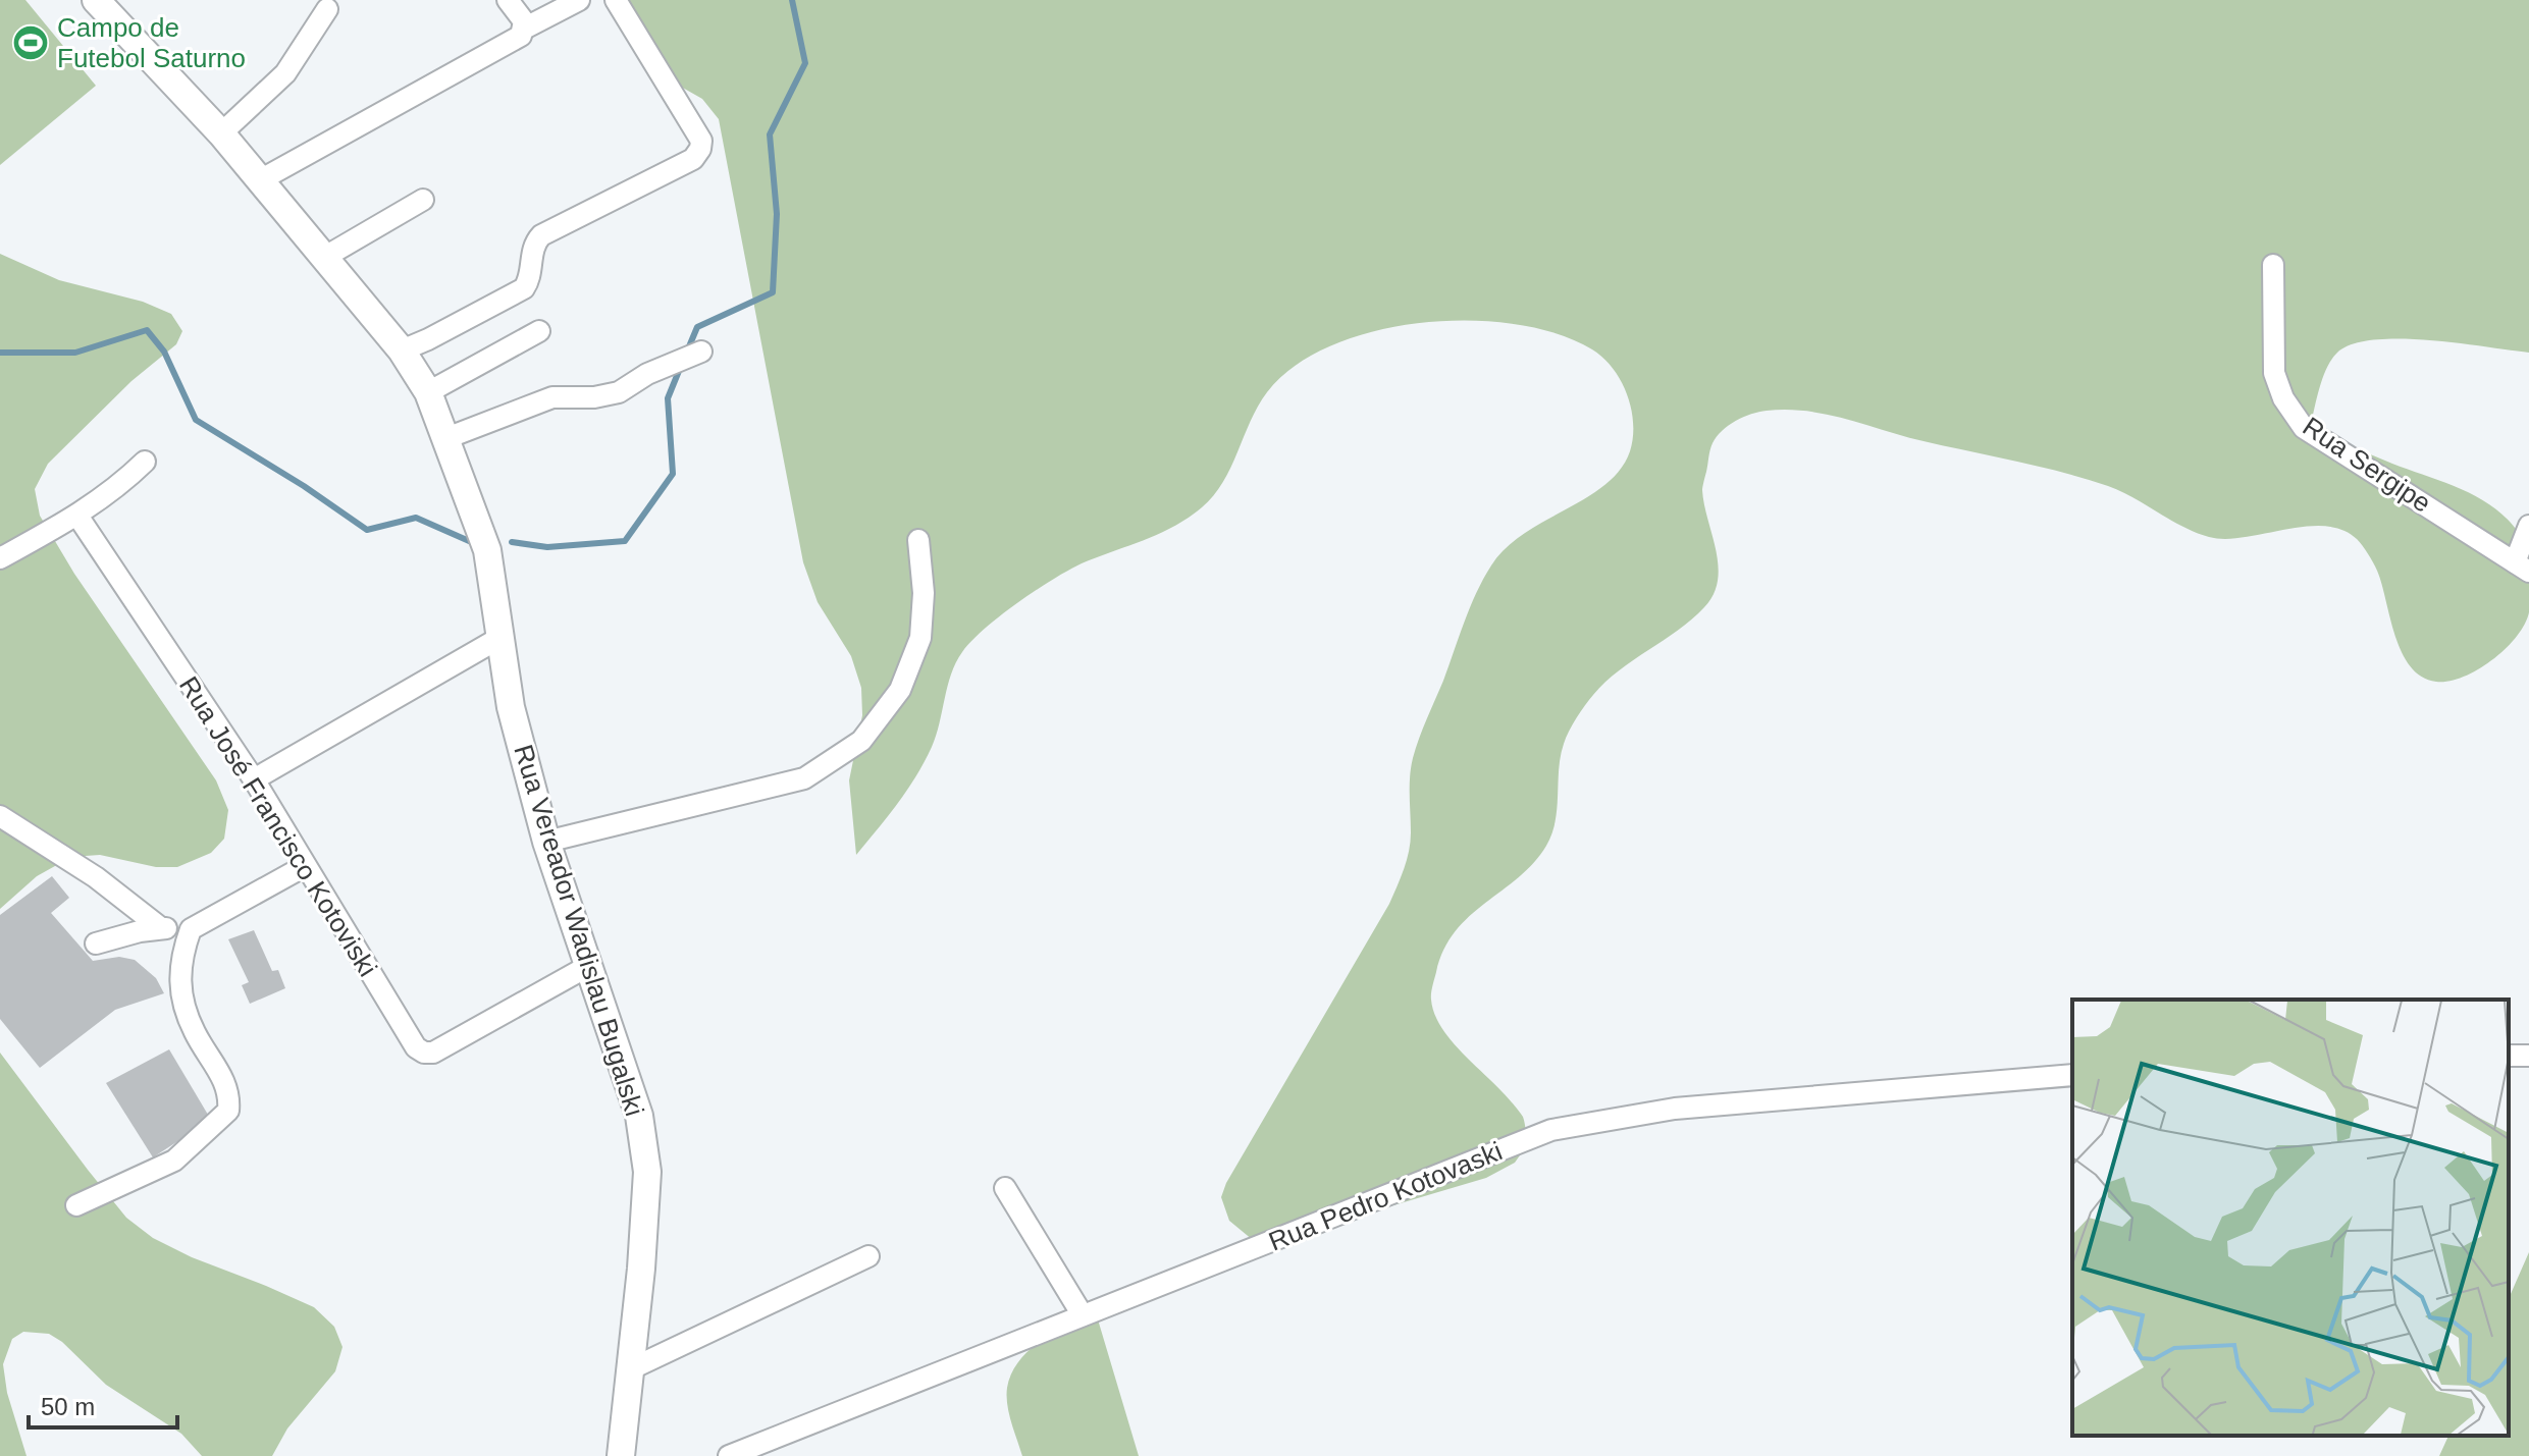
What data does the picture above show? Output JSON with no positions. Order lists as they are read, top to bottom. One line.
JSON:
{"streets":{"main road":["Rua Vereador Wadislau Bugalski"],"street":["Rua Sergipe","Rua José Francisco Kotoviski","Rua Pedro Kotovaski"]},"crossings":[["Rua José Francisco Kotoviski","Rua Vereador Wadislau Bugalski"]],"places":{"sports":["Campo de Futebol Saturno"]},"scale_bar":"50 m"}
